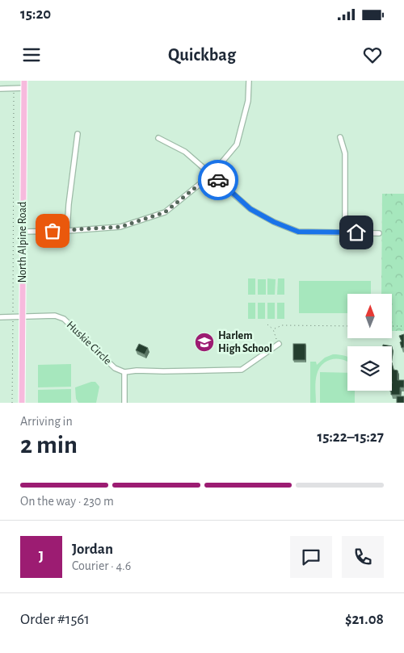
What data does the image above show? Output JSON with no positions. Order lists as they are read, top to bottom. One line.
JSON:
{"streets":{"main road":["North Alpine Road"],"street":["Huskie Circle"]},"crossings":[["North Alpine Road","Huskie Circle"]],"places":{"school or university":["Harlem High School"]},"north":"top","page":{"status":"15:20","header":"Quickbag","heading":["2 min","Arriving in","15:22–15:27"],"panel":["Jordan","Courier · 4.6","Order #1561","$21.08"],"bar":"On the way · 230 m","round":"J"}}
